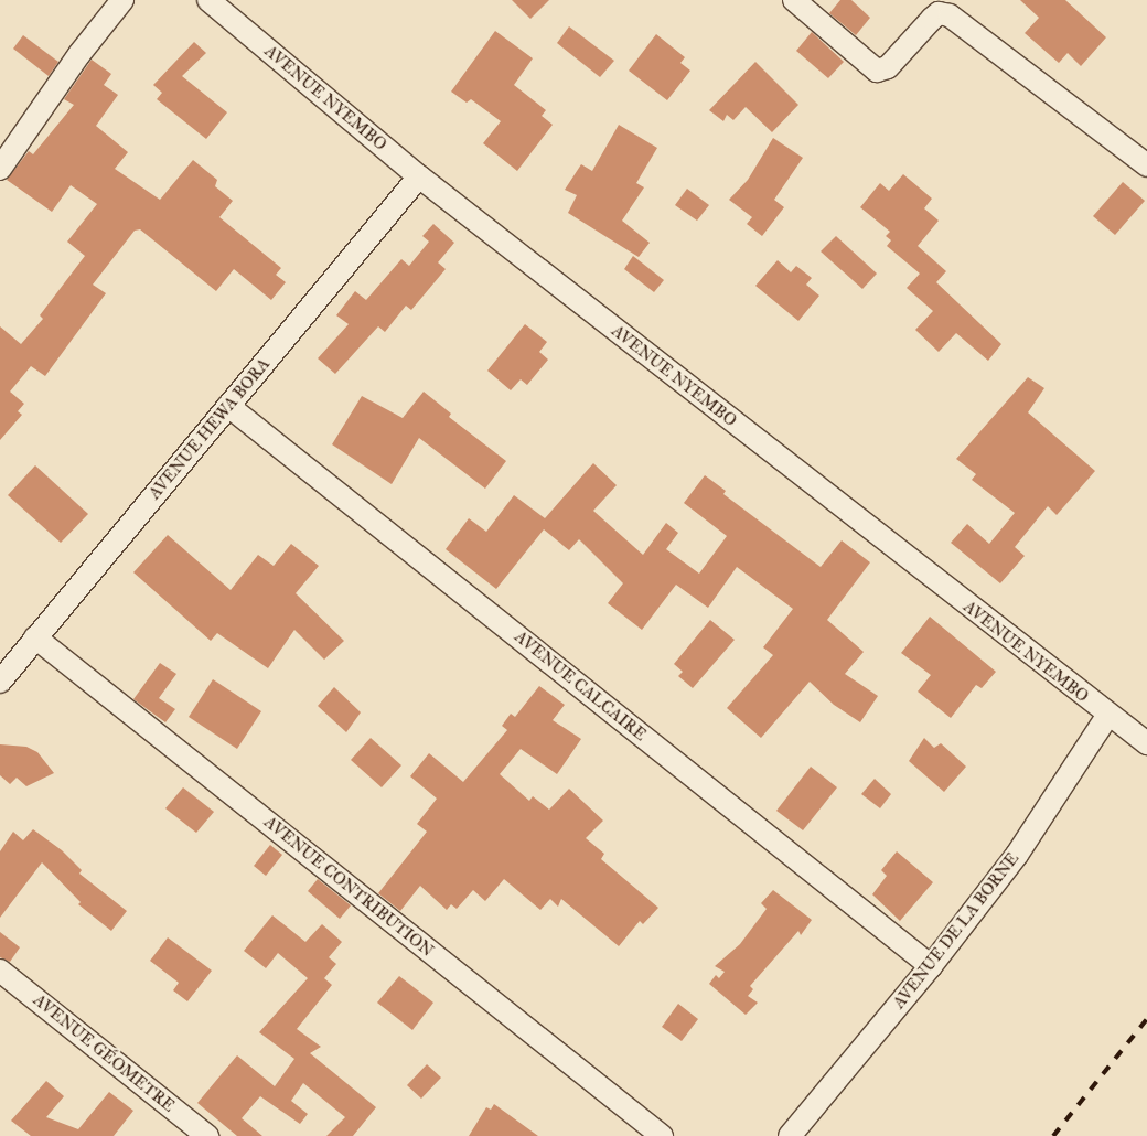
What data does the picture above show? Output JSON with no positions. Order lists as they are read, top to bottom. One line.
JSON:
{"streets":{"street":["AVENUE NYEMBO","AVENUE HEWA BORA","AVENUE CALCAIRE","AVENUE CONTRIBUTION","AVENUE DE LA BORNE","AVENUE GÉOMETRE"]},"crossings":[["AVENUE NYEMBO","AVENUE HEWA BORA"],["AVENUE NYEMBO","AVENUE DE LA BORNE"],["AVENUE HEWA BORA","AVENUE CALCAIRE"],["AVENUE HEWA BORA","AVENUE CONTRIBUTION"],["AVENUE CALCAIRE","AVENUE DE LA BORNE"]]}
